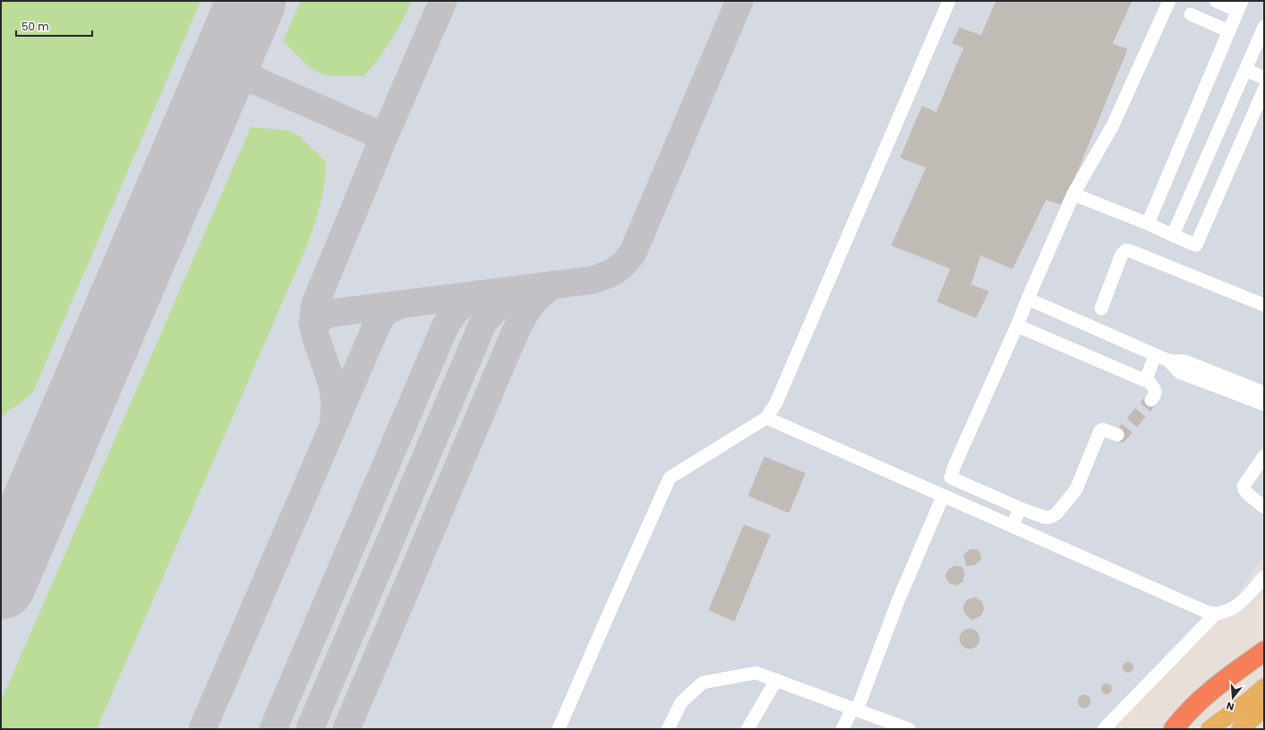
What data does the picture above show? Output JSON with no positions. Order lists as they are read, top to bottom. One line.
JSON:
{"scale_bar":"50 m","north":"bottom"}
